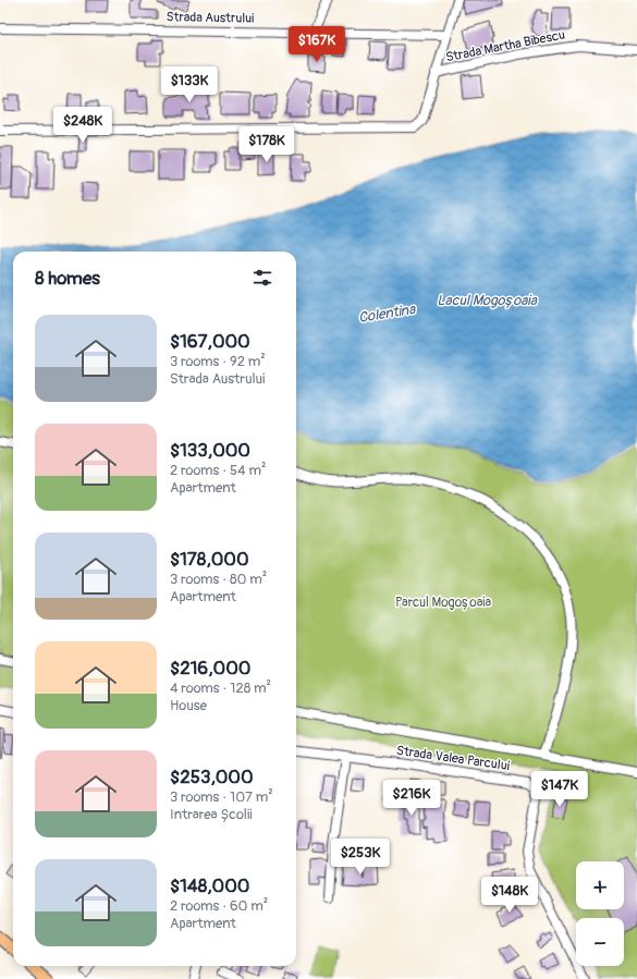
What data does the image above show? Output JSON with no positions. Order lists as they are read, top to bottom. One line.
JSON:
{"streets":{"street":["Strada Austrului","Strada Martha Bibescu","Strada Valea Parcului"]},"water":["Lacul Mogoșoaia","Colentina"],"parks":["Parcul Mogoșoaia"],"page":{"price":["$167K","$133K","$248K","$178K","$147K","$216K","$253K","$148K"],"heading":"8 homes","list":[{"name":"$167,000","note":"3 rooms · 92 m² · Strada Austrului"},{"name":"$133,000","note":"2 rooms · 54 m² · Apartment"},{"name":"$178,000","note":"3 rooms · 80 m² · Apartment"},{"name":"$216,000","note":"4 rooms · 128 m² · House"},{"name":"$253,000","note":"3 rooms · 107 m² · Intrarea Școlii"},{"name":"$148,000","note":"2 rooms · 60 m² · Apartment"}],"map_buttons":["+","−"]}}
